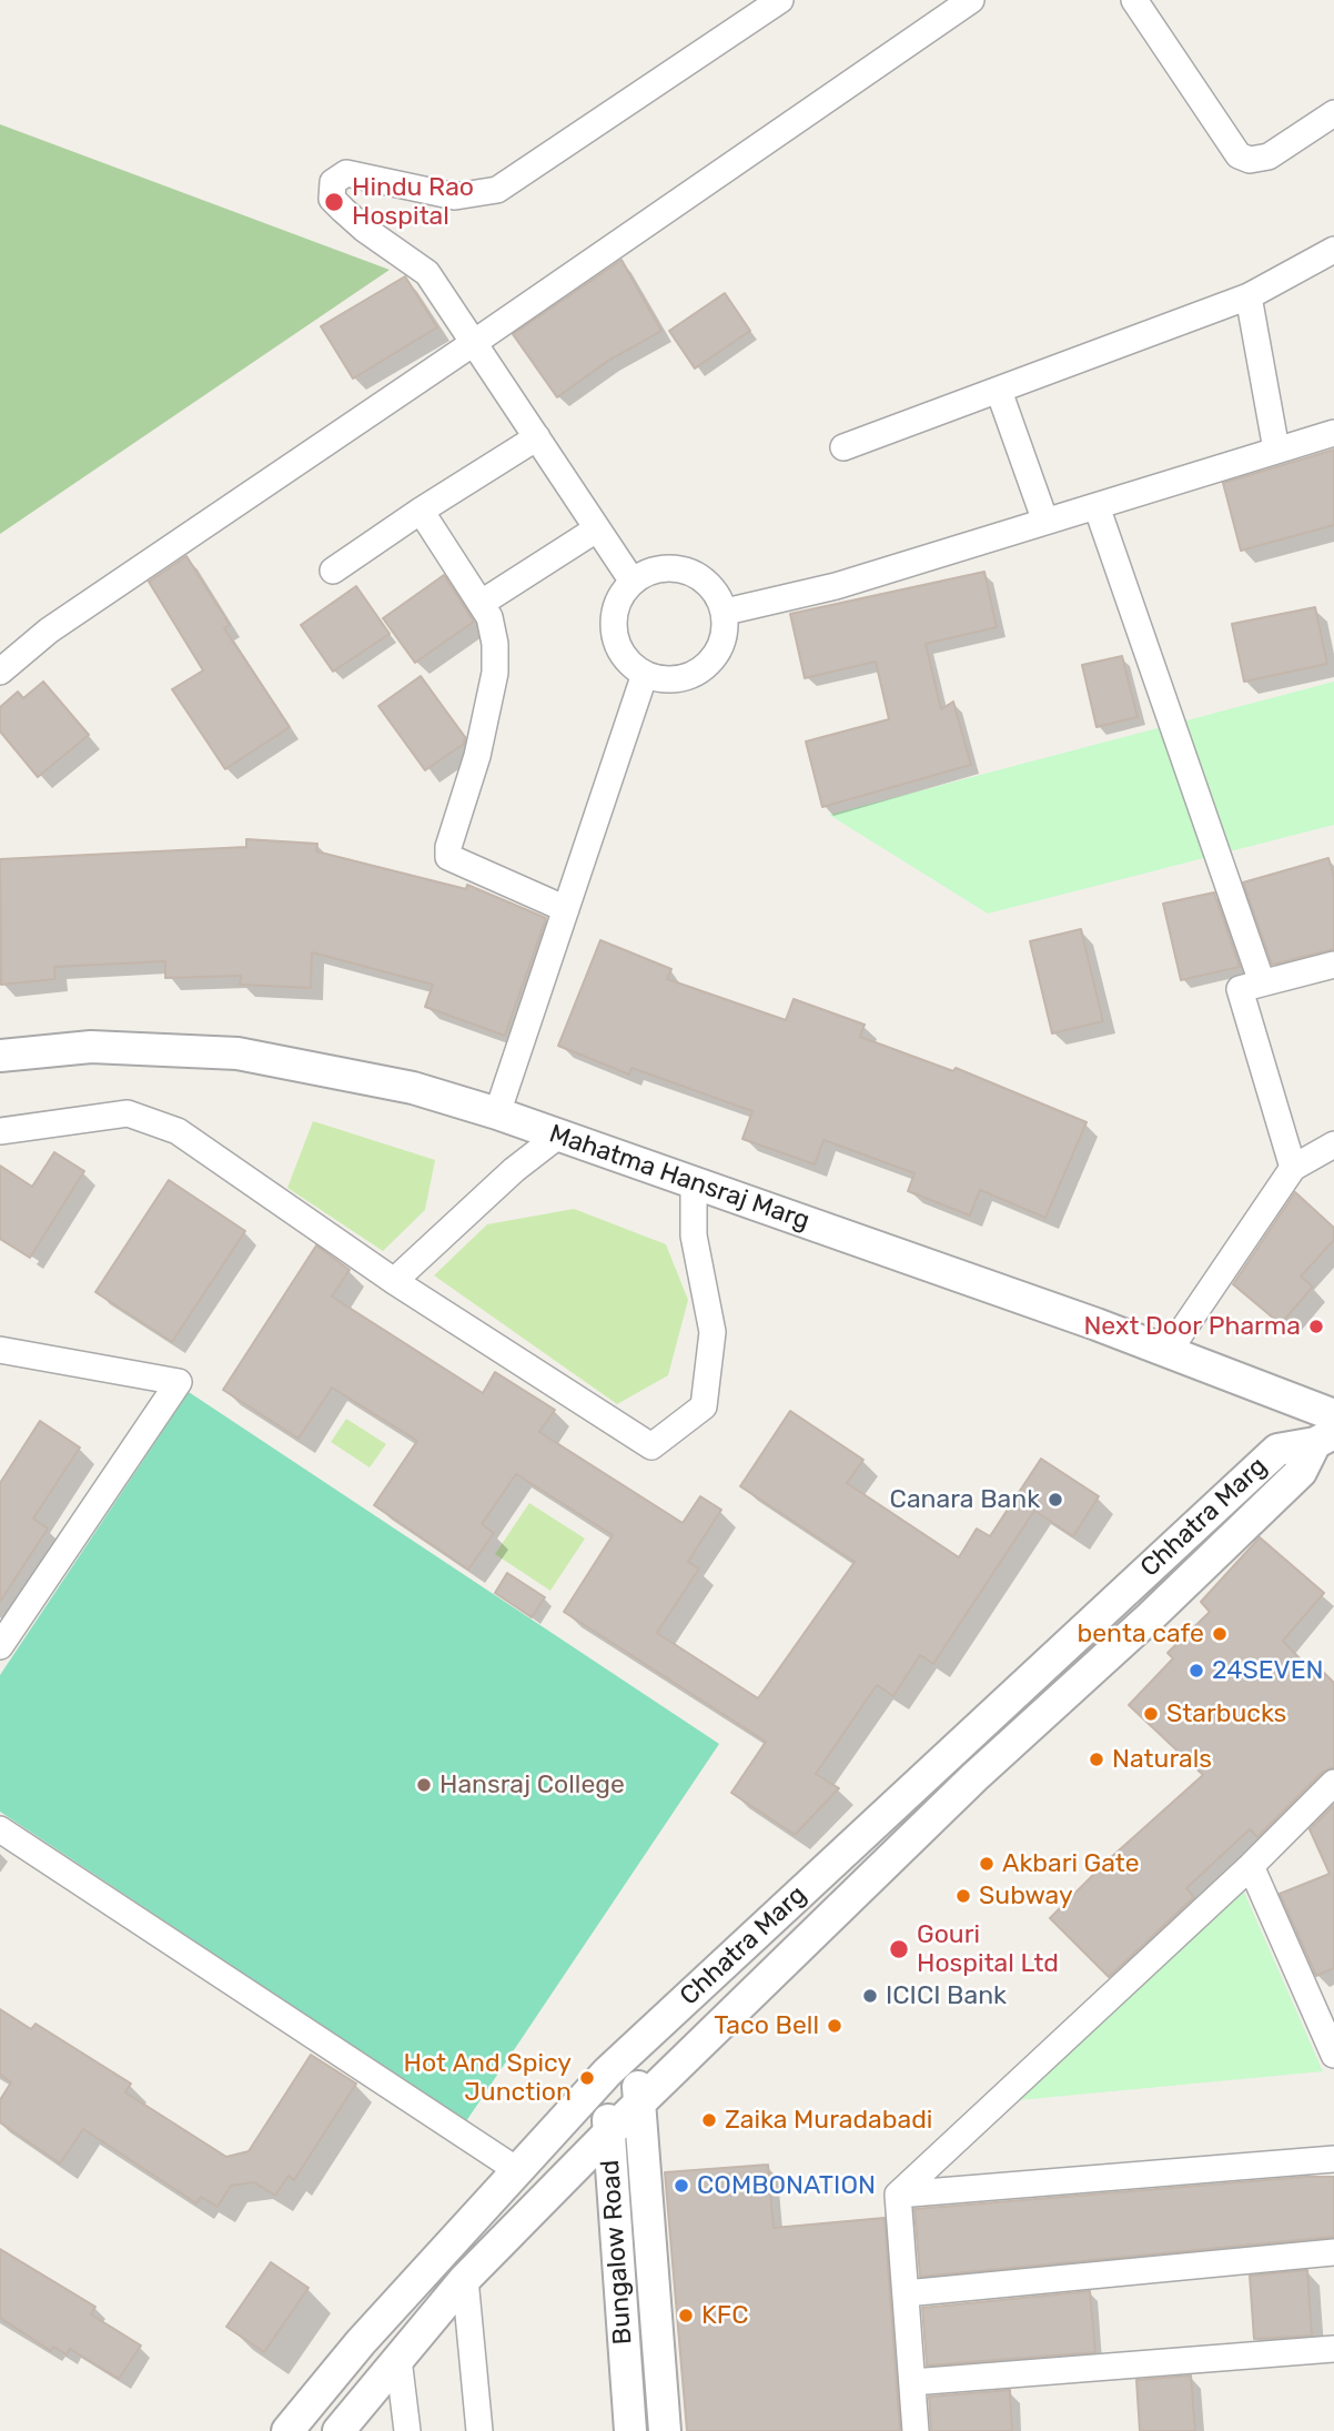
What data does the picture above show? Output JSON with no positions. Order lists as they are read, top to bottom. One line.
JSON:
{"streets":{"street":["Mahatma Hansraj Marg","Chhatra Marg","Bungalow Road"]},"crossings":[["Chhatra Marg","Bungalow Road"]],"places":["Hindu Rao Hospital","Next Door Pharma","Canara Bank","benta cafe","24SEVEN","Starbucks","Naturals","Hansraj College","Akbari Gate","Subway","Gouri Hospital Ltd","ICICI Bank","Taco Bell","Hot And Spicy Junction","Zaika Muradabadi","COMBONATION","KFC"]}
